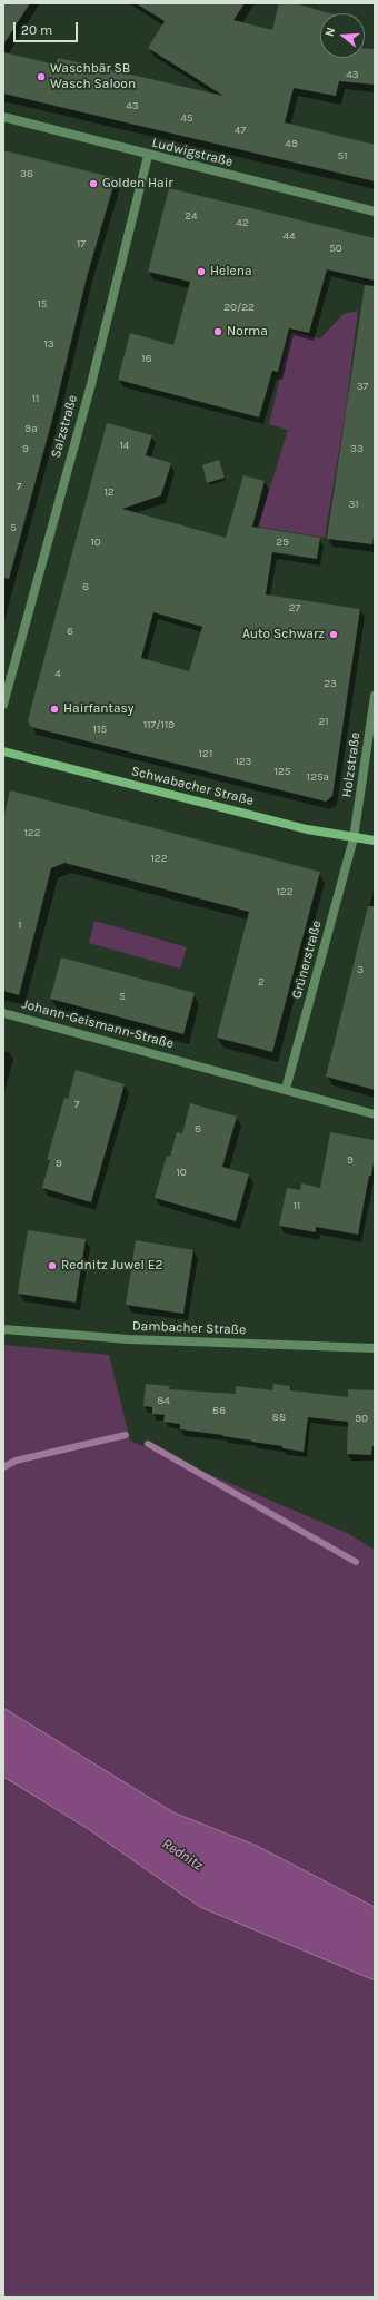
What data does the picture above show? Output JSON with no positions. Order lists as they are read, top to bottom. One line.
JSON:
{"streets":{"main road":["Schwabacher Straße"],"street":["Ludwigstraße","Salzstraße","Holzstraße","Grünerstraße","Johann-Geismann-Straße","Dambacher Straße"]},"crossings":[["Ludwigstraße","Salzstraße"],["Holzstraße","Schwabacher Straße"],["Holzstraße","Grünerstraße"],["Schwabacher Straße","Grünerstraße"],["Grünerstraße","Johann-Geismann-Straße"]],"water":["Rednitz"],"places":["Waschbär SB Wasch Saloon","Golden Hair","Helena","Norma","Auto Schwarz","Hairfantasy","Rednitz Juwel E2"],"house_numbers":["43","43","45","47","49","51","38","24","42","44","17","50","15","20/22","13","18","37","11","9a","14","9","33","7","12","31","5","10","29","8","27","6","4","23","21","117/119","115","121","123","125","125a","122","122","122","1","3","2","5","7","8","9","9","10","11","84","86","88","90"],"scale_bar":"20 m","north":"left"}
